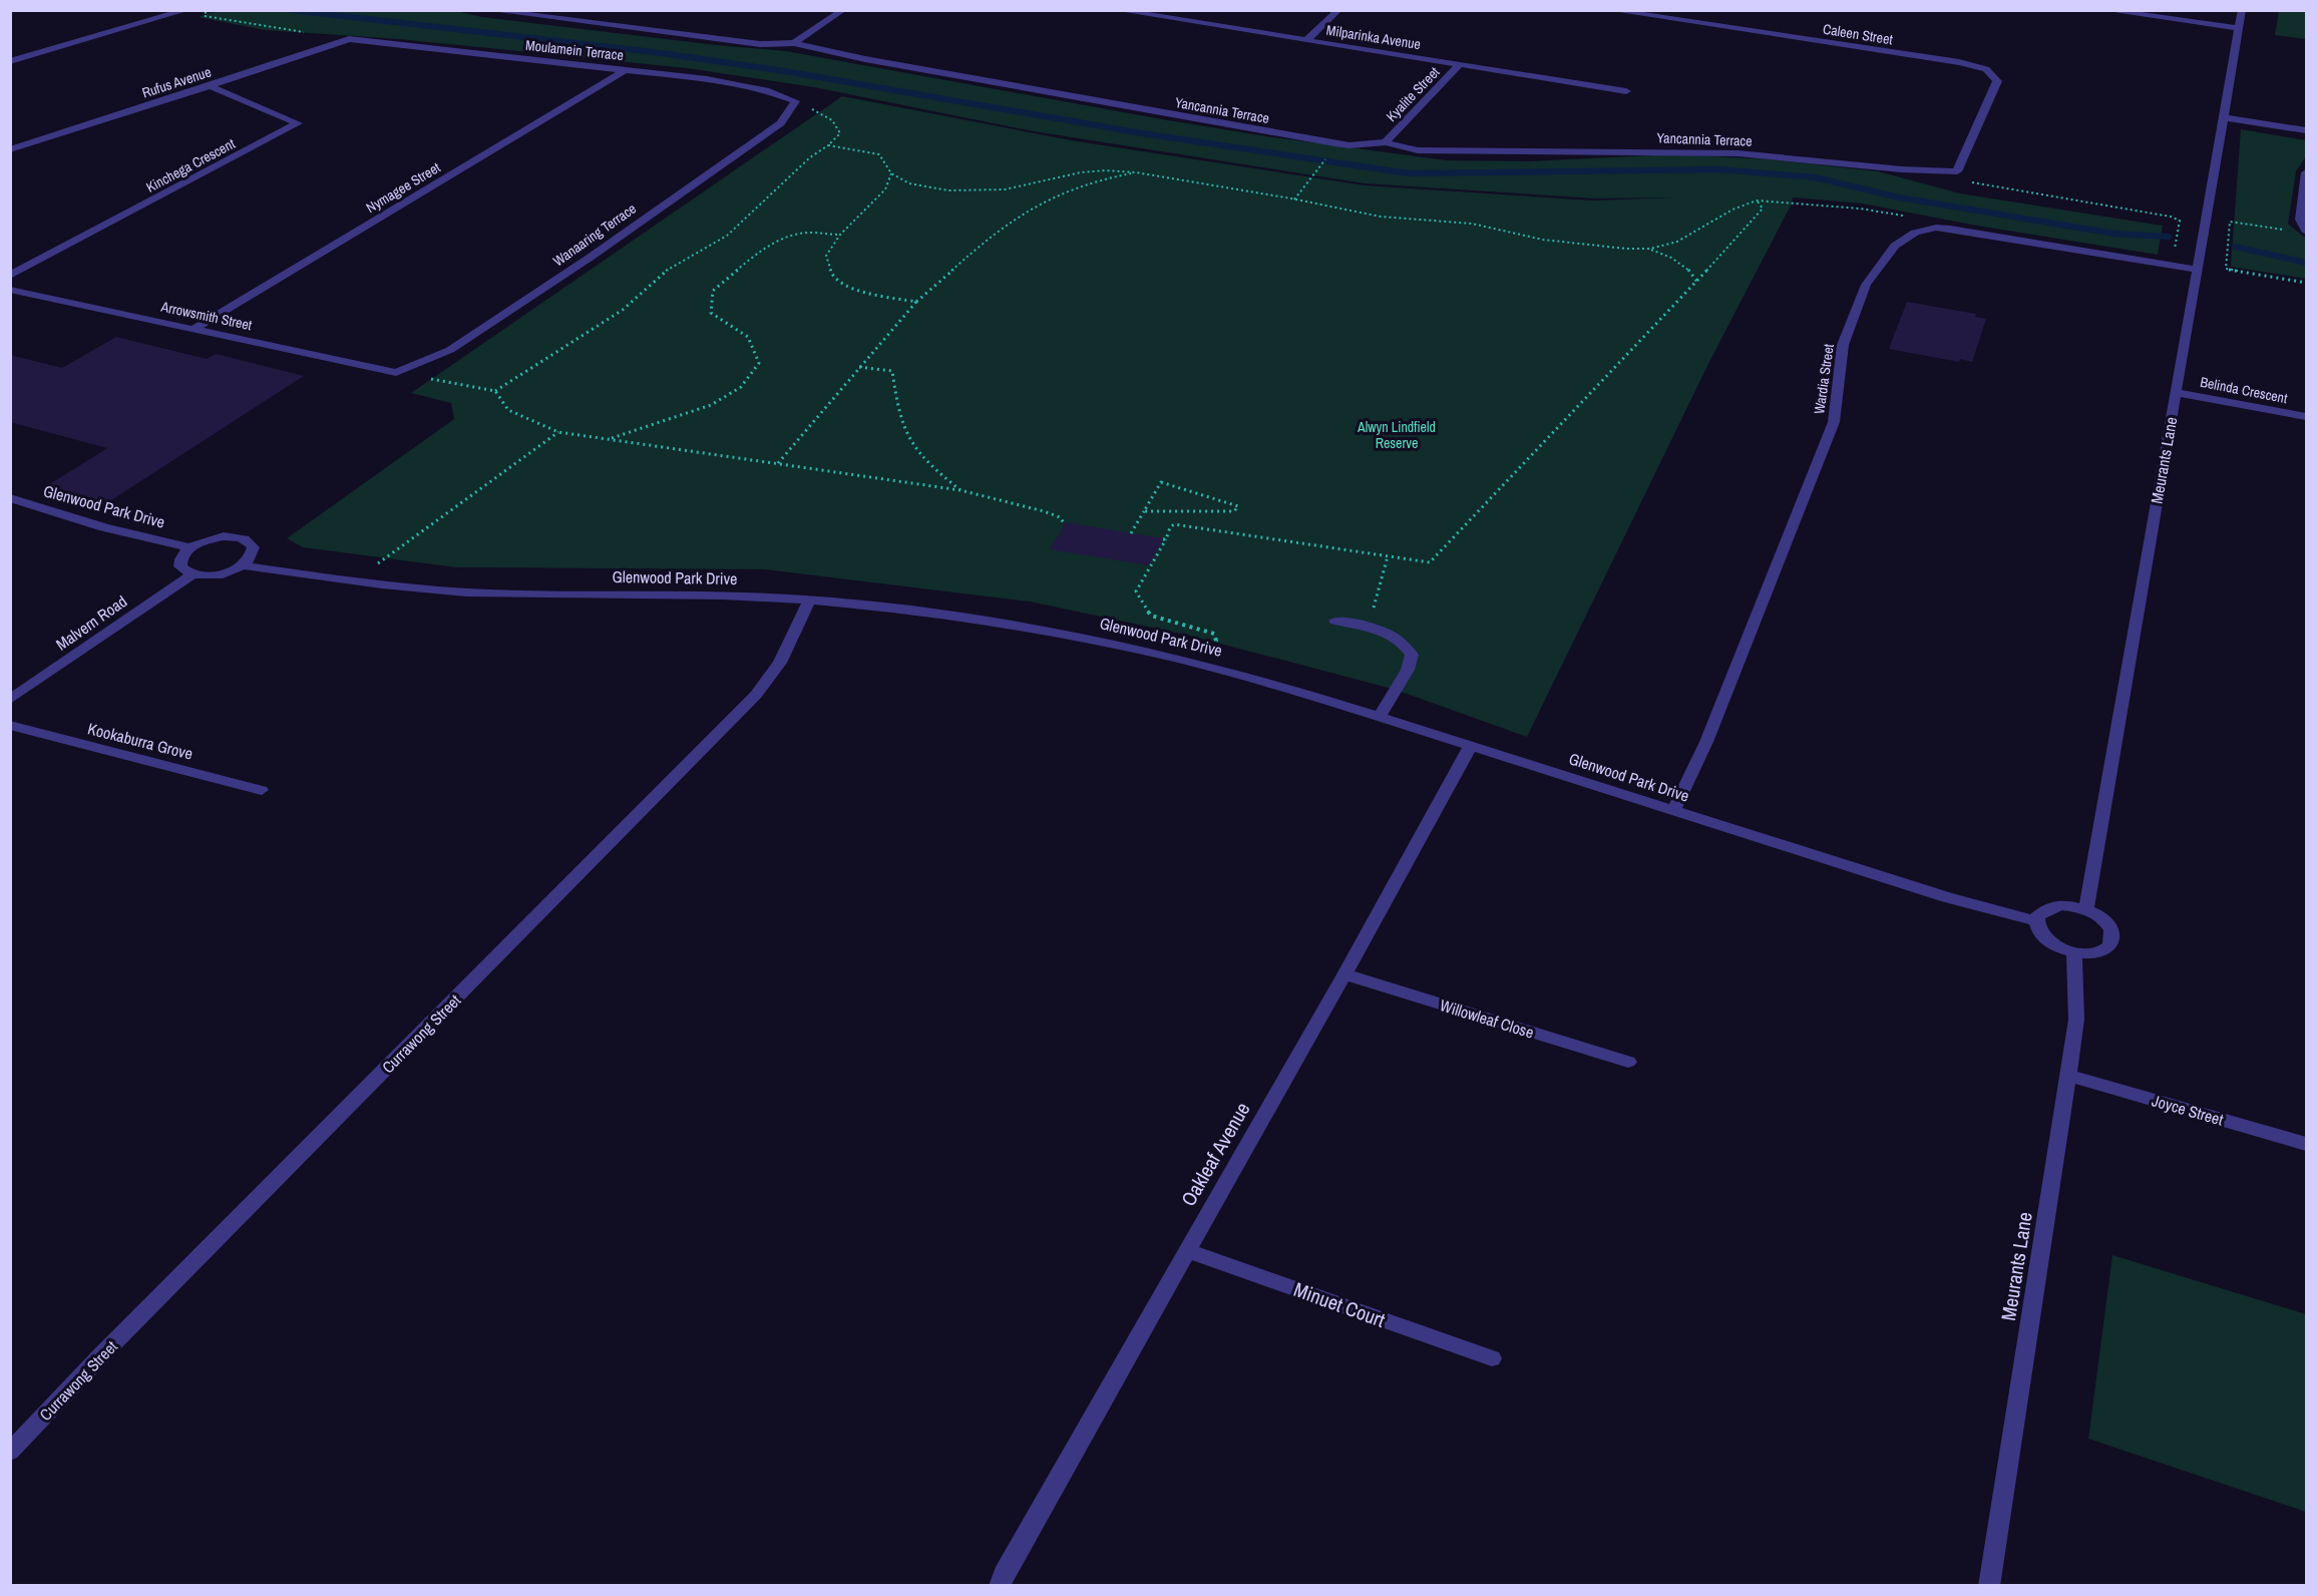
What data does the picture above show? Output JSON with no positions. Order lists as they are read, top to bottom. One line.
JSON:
{"streets":{"street":["Caleen Street","Milparinka Avenue","Moulamein Terrace","Rufus Avenue","Kyalite Street","Yancannia Terrace","Kinchega Crescent","Nymagee Street","Wanaaring Terrace","Arrowsmith Street","Wardia Street","Belinda Crescent","Meurants Lane","Glenwood Park Drive","Malvern Road","Kookaburra Grove","Willowleaf Close","Currawong Street","Joyce Street","Oakleaf Avenue","Minuet Court"]},"crossings":[["Caleen Street","Yancannia Terrace"],["Milparinka Avenue","Kyalite Street"],["Moulamein Terrace","Rufus Avenue"],["Moulamein Terrace","Nymagee Street"],["Moulamein Terrace","Wanaaring Terrace"],["Rufus Avenue","Kinchega Crescent"],["Kyalite Street","Yancannia Terrace"],["Nymagee Street","Arrowsmith Street"],["Wanaaring Terrace","Arrowsmith Street"],["Wardia Street","Meurants Lane"],["Wardia Street","Glenwood Park Drive"],["Belinda Crescent","Meurants Lane"],["Meurants Lane","Glenwood Park Drive"],["Meurants Lane","Joyce Street"],["Glenwood Park Drive","Currawong Street"],["Glenwood Park Drive","Oakleaf Avenue"],["Willowleaf Close","Oakleaf Avenue"],["Oakleaf Avenue","Minuet Court"]],"parks":["Alwyn Lindfield Reserve"]}
